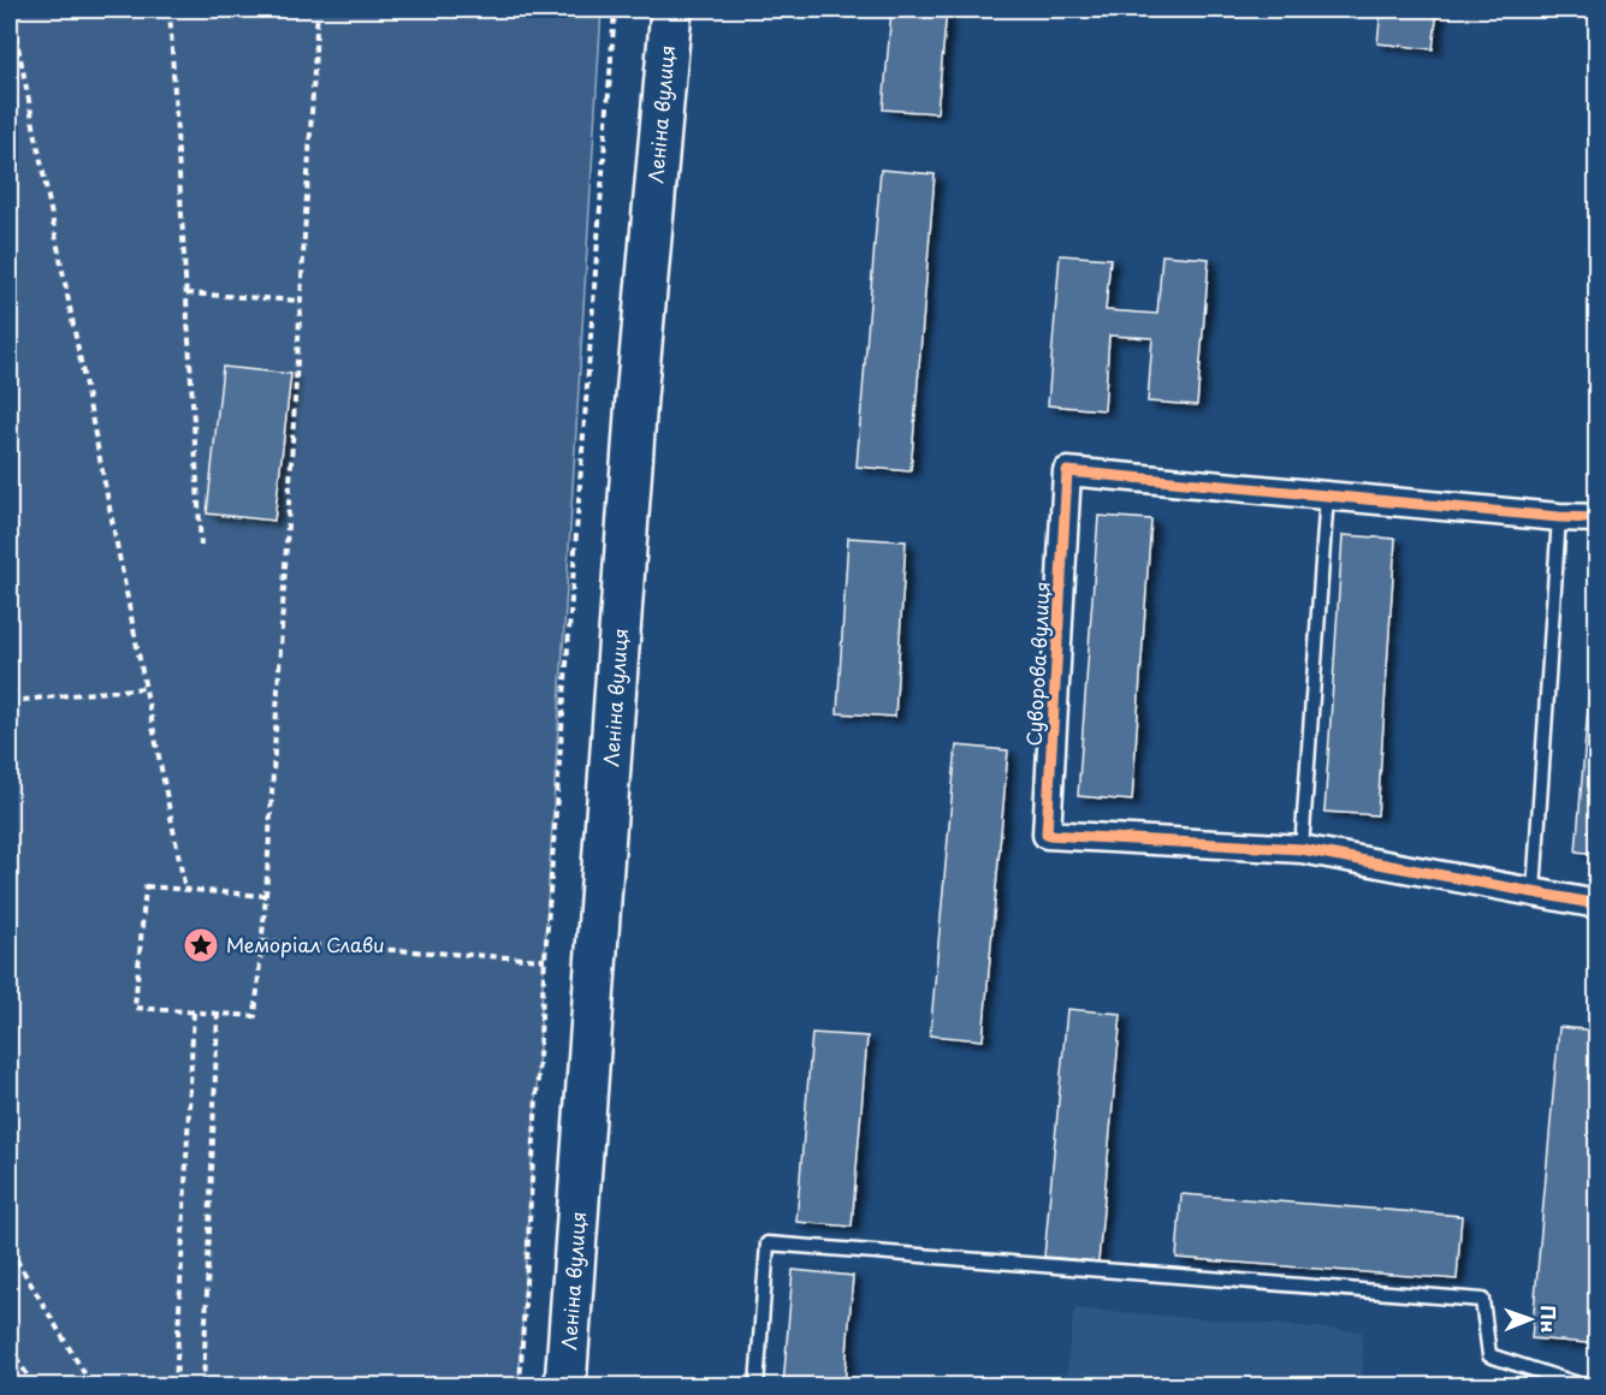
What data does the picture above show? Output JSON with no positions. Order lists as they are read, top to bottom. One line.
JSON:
{"streets":{"main road":["Леніна вулиця"],"street":["Суворова вулиця"]},"places":{"place":["Меморіал Слави"]},"north":"right"}
